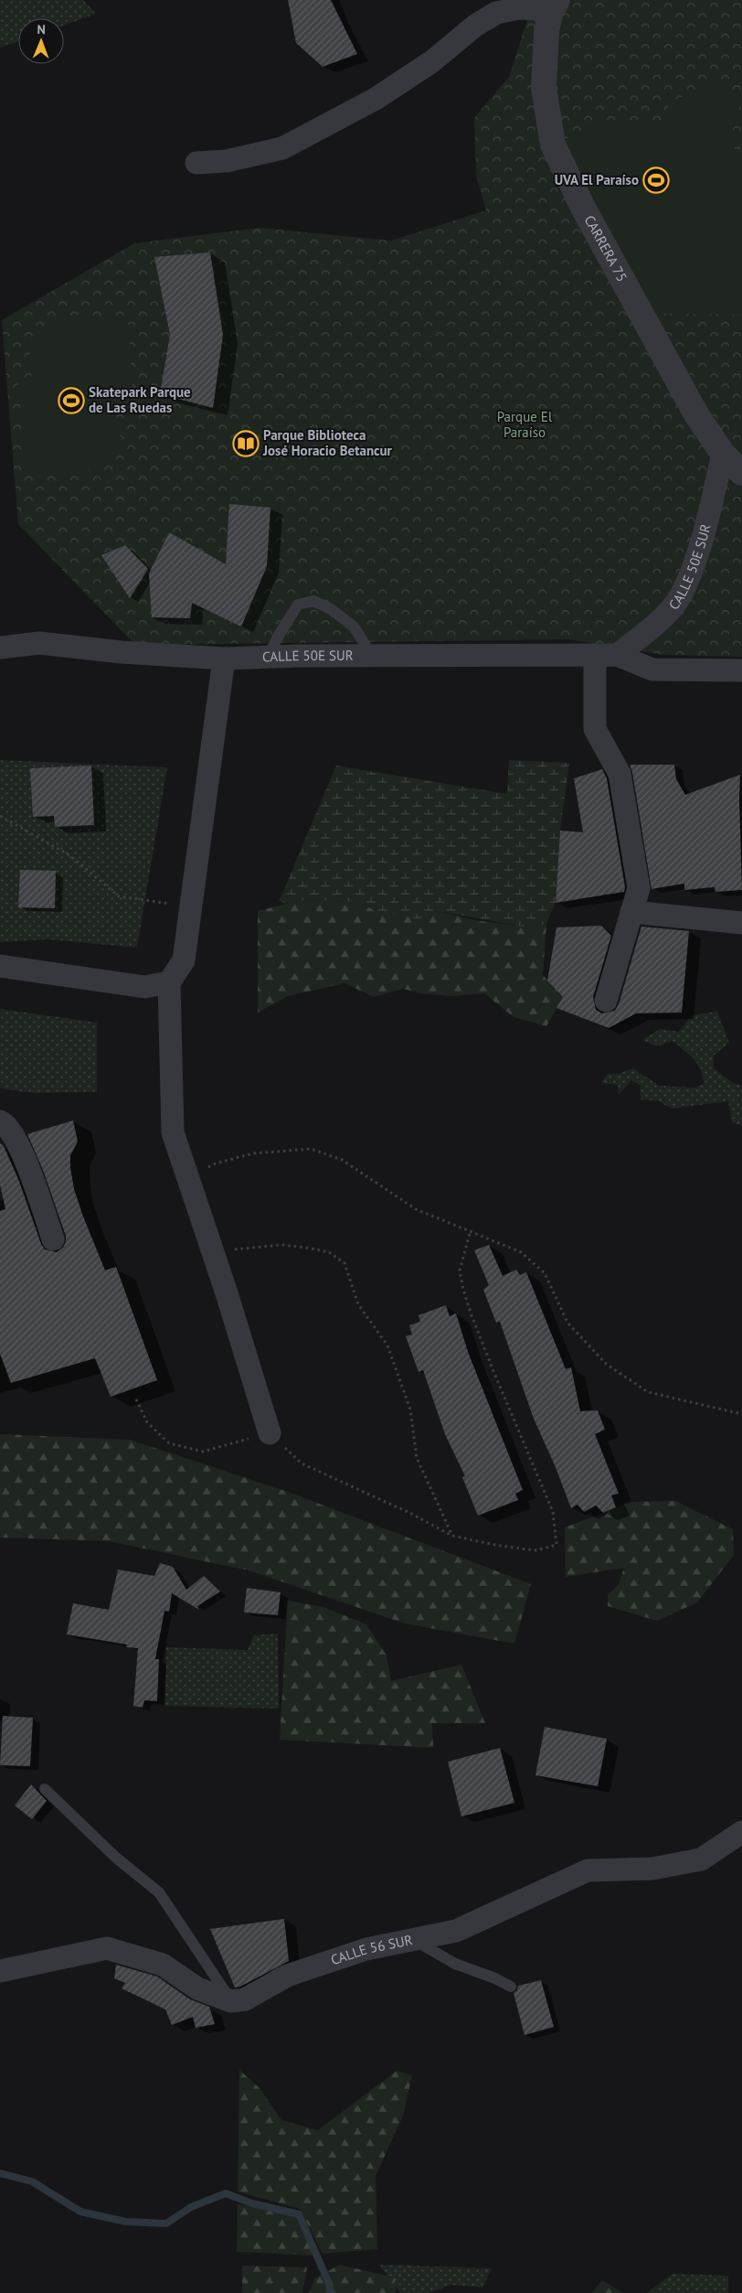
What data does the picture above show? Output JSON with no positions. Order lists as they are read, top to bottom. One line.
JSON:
{"streets":{"street":["CARRERA 75","CALLE 50E SUR","CALLE 56 SUR"]},"crossings":[["CARRERA 75","CALLE 50E SUR"]],"parks":["Parque El Paraíso"],"places":{"sports":["UVA El Paraíso","Skatepark Parque de Las Ruedas"],"library":["Parque Biblioteca José Horacio Betancur"]},"north":"top"}
